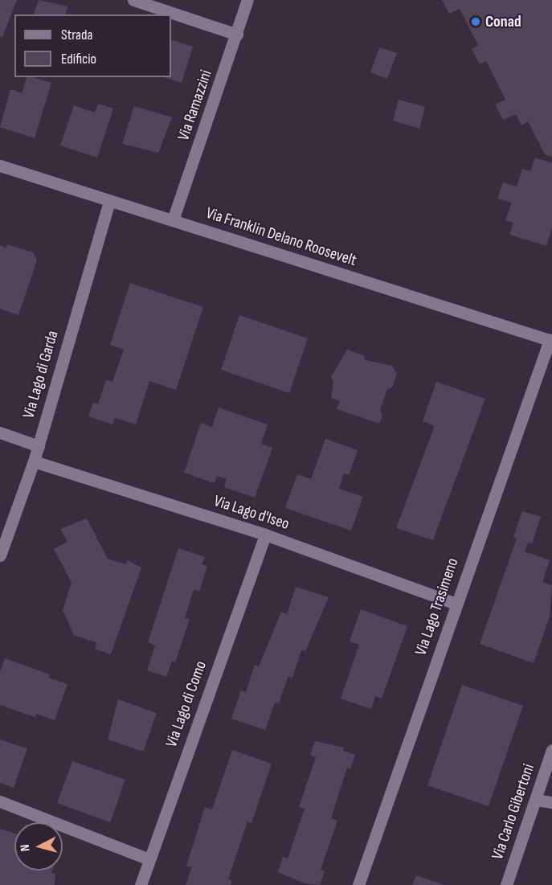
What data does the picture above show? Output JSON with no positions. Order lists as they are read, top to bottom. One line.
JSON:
{"streets":{"street":["Via Ramazzini","Via Franklin Delano Roosevelt","Via Lago di Garda","Via Lago d'Iseo","Via Lago Trasimeno","Via Lago di Como","Via Carlo Gibertoni"]},"crossings":[["Via Ramazzini","Via Franklin Delano Roosevelt"],["Via Franklin Delano Roosevelt","Via Lago di Garda"],["Via Franklin Delano Roosevelt","Via Lago Trasimeno"],["Via Lago di Garda","Via Lago d'Iseo"],["Via Lago d'Iseo","Via Lago Trasimeno"],["Via Lago d'Iseo","Via Lago di Como"]],"places":["Conad"],"legend":["Strada","Edificio"],"north":"left"}
